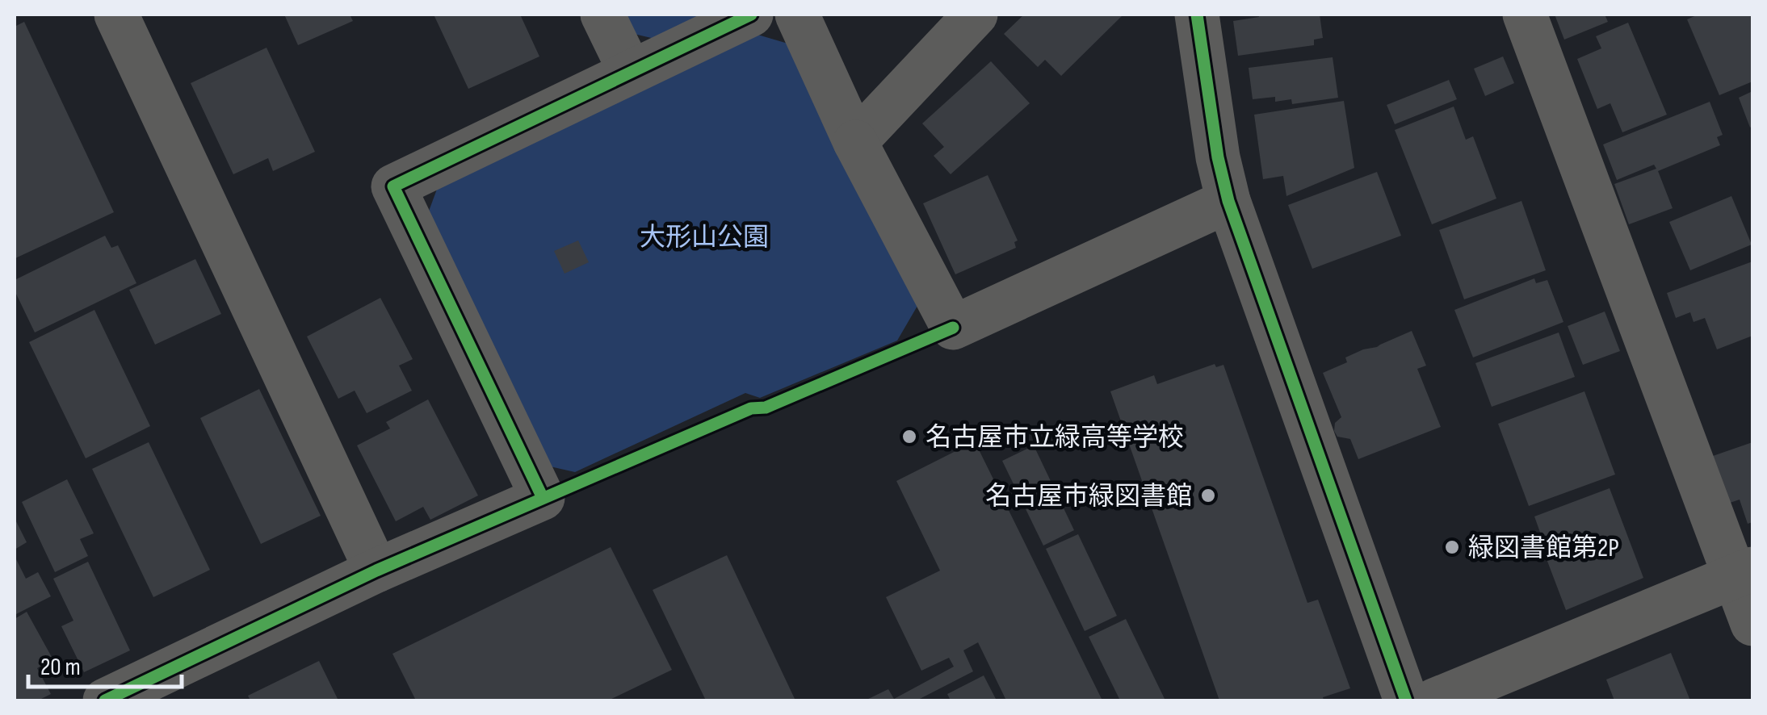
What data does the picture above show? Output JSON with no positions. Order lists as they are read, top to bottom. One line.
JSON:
{"parks":["大形山公園"],"places":["名古屋市立緑高等学校","名古屋市緑図書館","緑図書館第2P"],"scale_bar":"20 m"}
